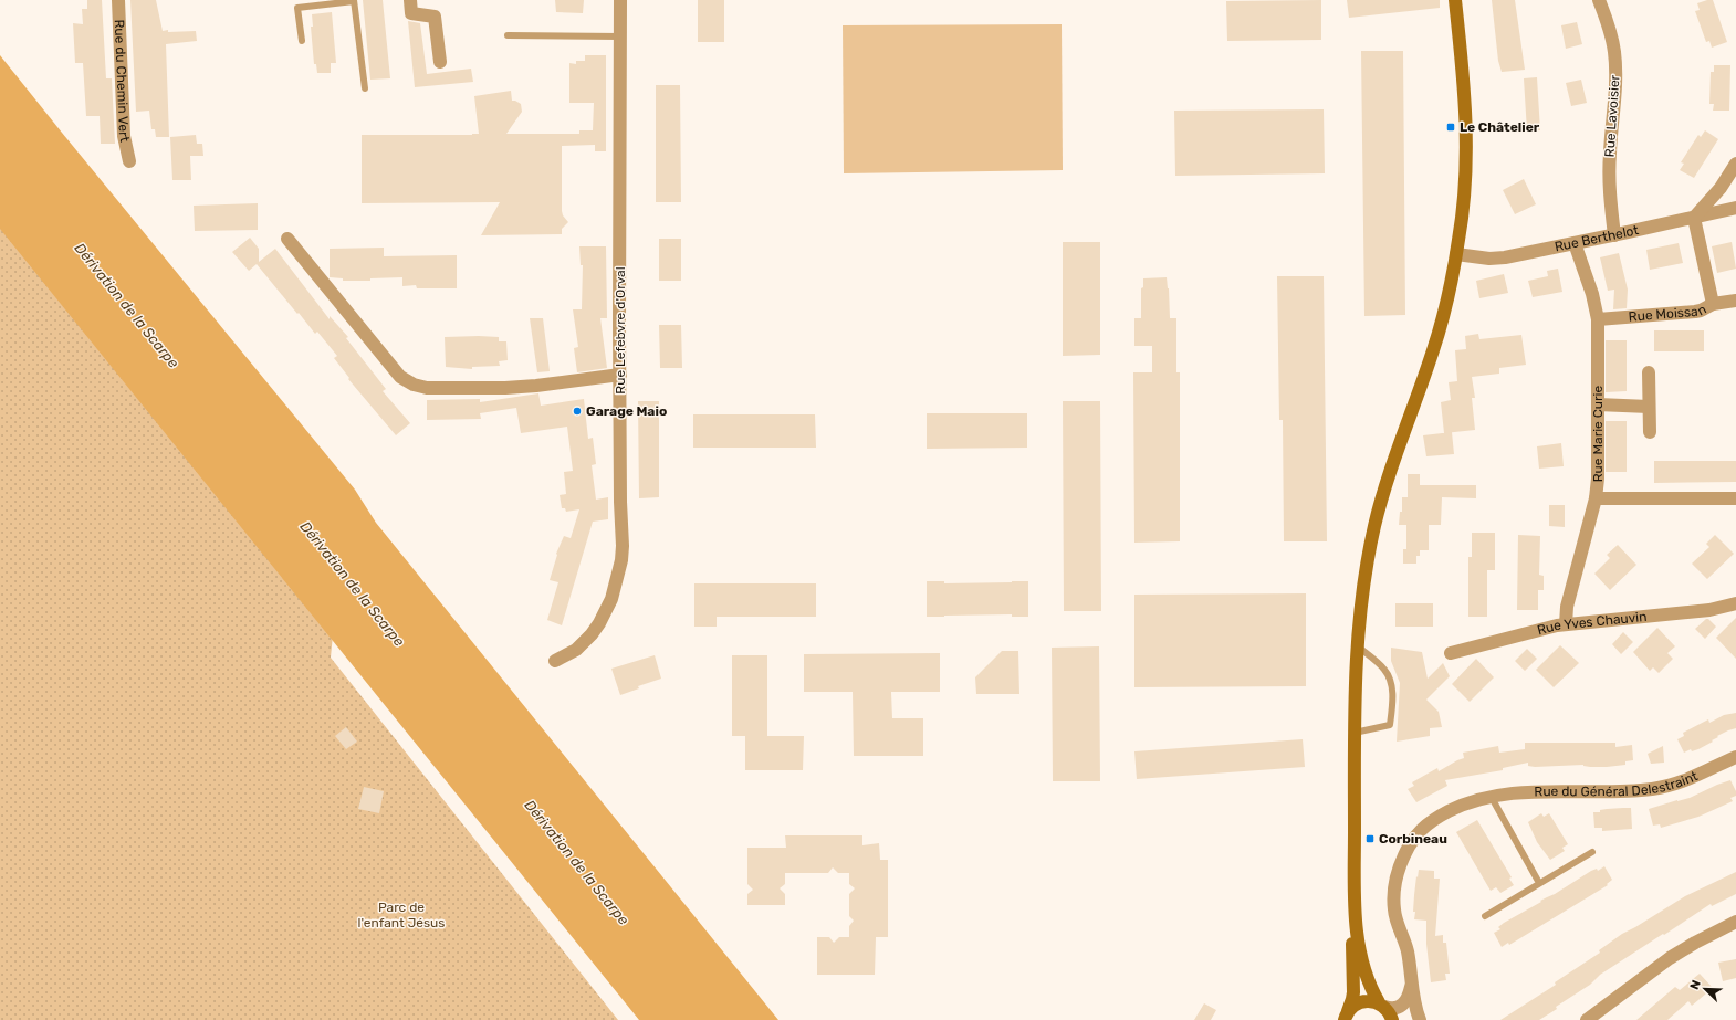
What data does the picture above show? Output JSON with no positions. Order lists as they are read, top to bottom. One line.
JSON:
{"streets":{"street":["Rue du Chemin Vert","Rue Lavoisier","Rue Berthelot","Rue Moissan","Rue Lefebvre d'Orval","Rue Marie Curie","Rue Yves Chauvin","Rue du Général Delestraint"]},"crossings":[["Rue Lavoisier","Rue Berthelot"],["Rue Berthelot","Rue Marie Curie"],["Rue Moissan","Rue Marie Curie"],["Rue Marie Curie","Rue Yves Chauvin"]],"water":["Dérivation de la Scarpe"],"parks":["Parc de l'enfant Jésus"],"places":{"transit":["Le Châtelier","Corbineau"],"other":["Garage Maio"]},"north":"top left"}
